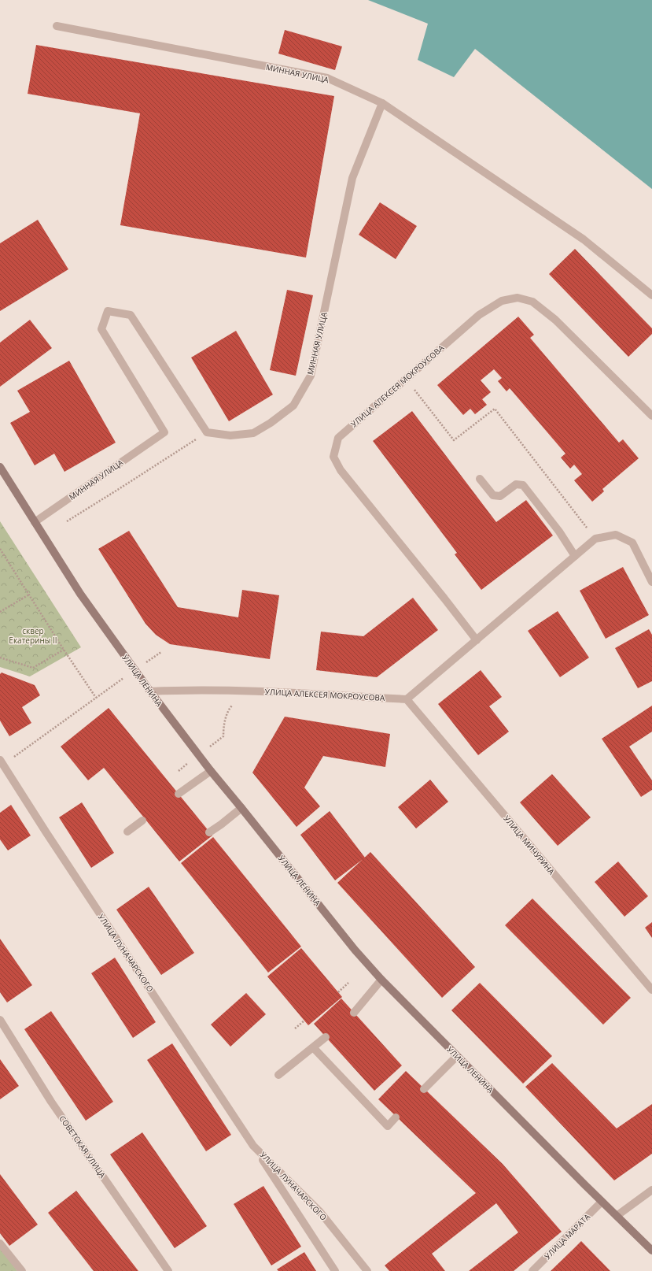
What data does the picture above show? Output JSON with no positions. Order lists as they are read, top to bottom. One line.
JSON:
{"streets":{"main road":["УЛИЦА ЛЕНИНА"],"street":["МИННАЯ УЛИЦА","УЛИЦА АЛЕКСЕЯ МОКРОУСОВА","УЛИЦА МИЧУРИНА","УЛИЦА ЛУНАЧАРСКОГО","СОВЕТСКАЯ УЛИЦА","УЛИЦА МАРАТА"]},"crossings":[["МИННАЯ УЛИЦА","УЛИЦА ЛЕНИНА"],["УЛИЦА АЛЕКСЕЯ МОКРОУСОВА","УЛИЦА ЛЕНИНА"],["УЛИЦА АЛЕКСЕЯ МОКРОУСОВА","УЛИЦА МИЧУРИНА"],["УЛИЦА ЛЕНИНА","УЛИЦА МАРАТА"]],"parks":["cквер Екатерины II"]}
